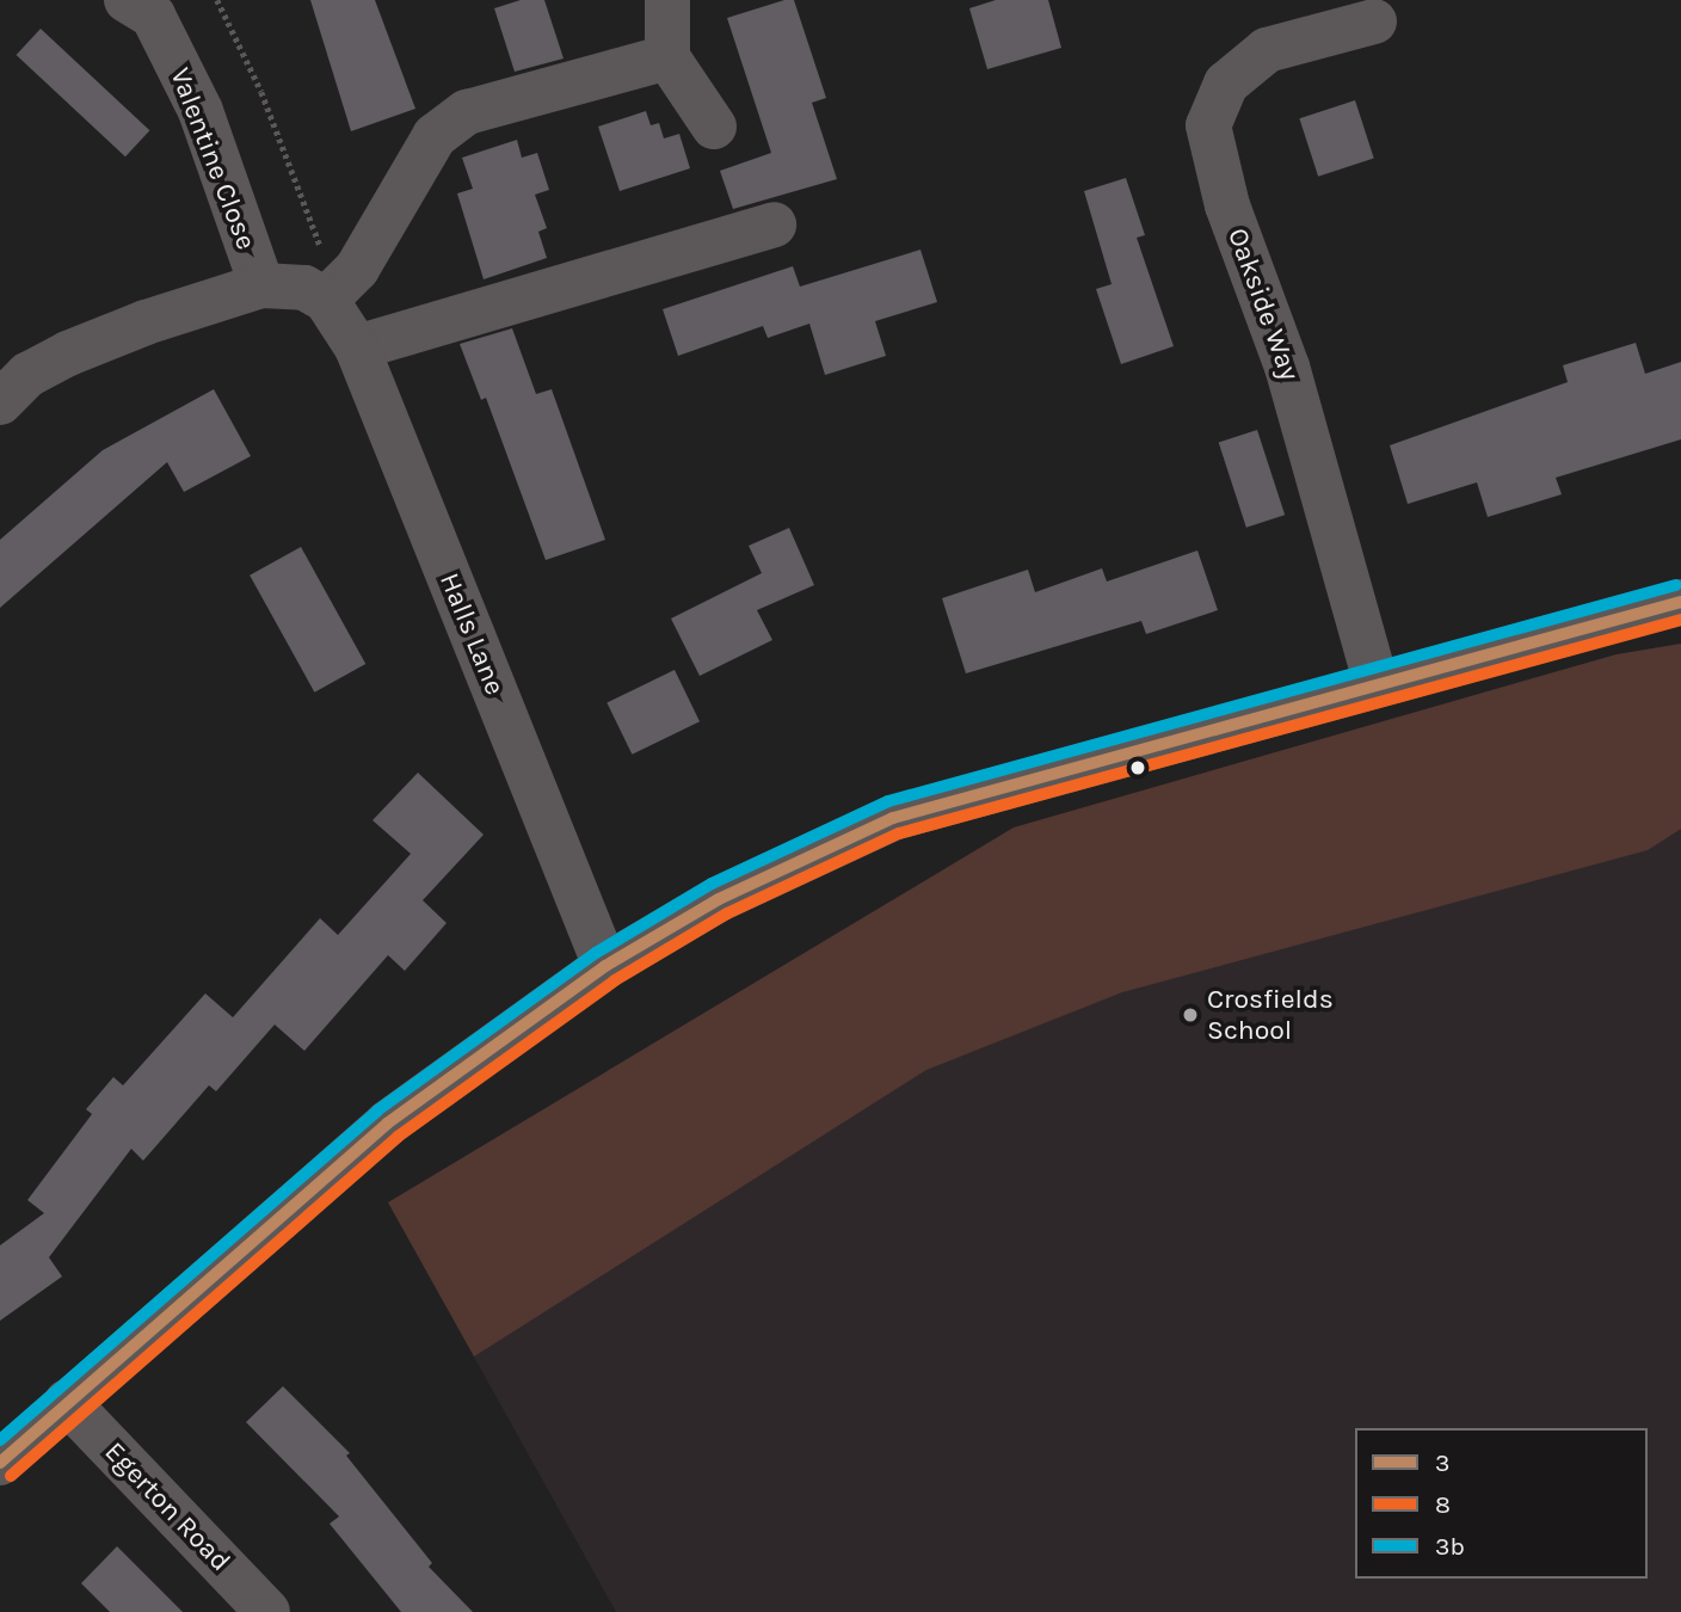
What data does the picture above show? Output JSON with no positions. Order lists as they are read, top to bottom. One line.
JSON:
{"streets":{"street":["Valentine Close","Oakside Way","Halls Lane","Egerton Road"]},"places":["Crosfields School"],"lines":["transit line 3b","transit line 3","transit line 8"],"legend":["3","8","3b"]}
